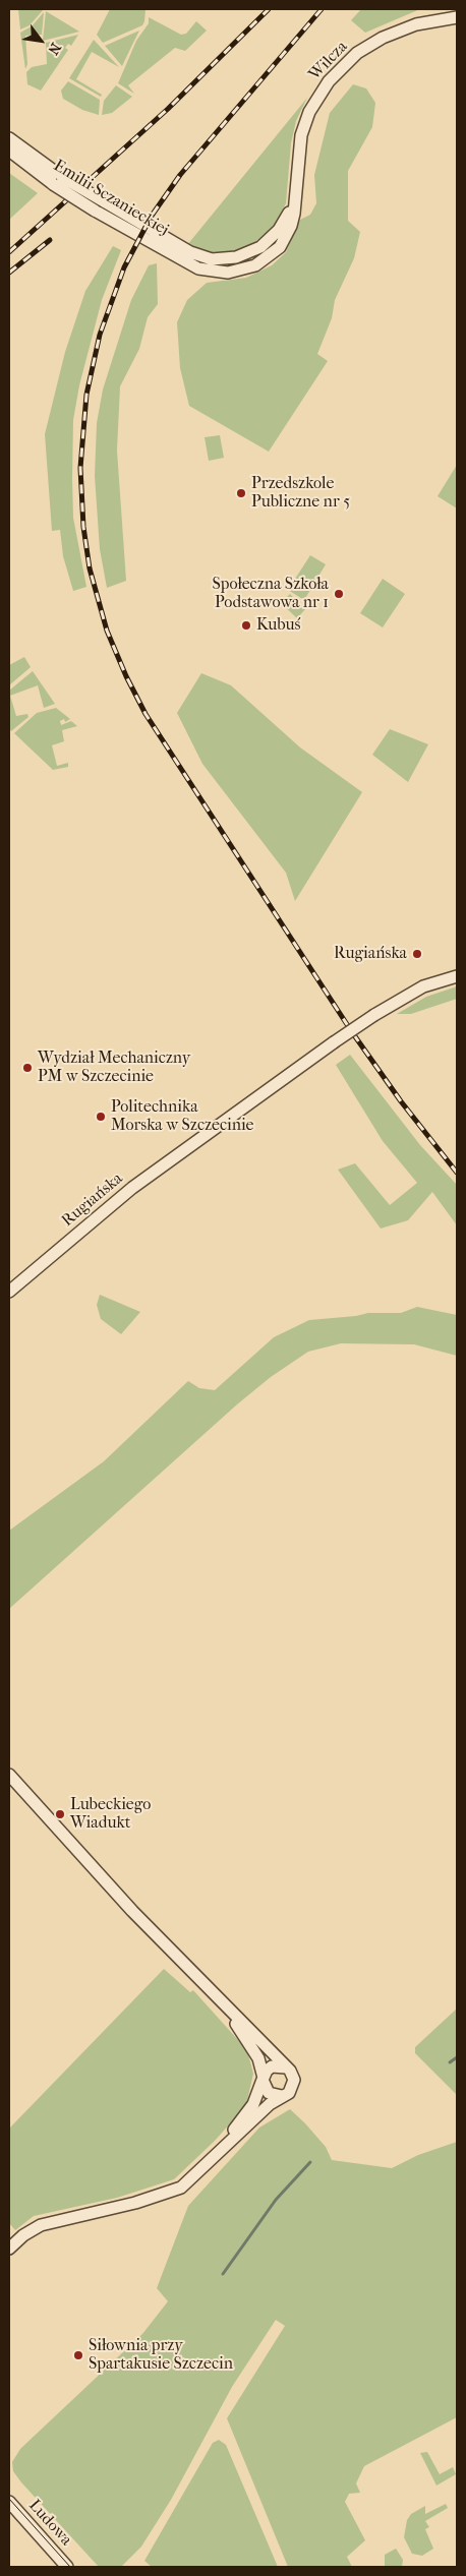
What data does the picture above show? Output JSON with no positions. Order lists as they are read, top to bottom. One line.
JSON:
{"streets":{"street":["Wilcza","Emilii Sczanieckiej","Rugiańska","Ludowa"]},"crossings":[["Wilcza","Emilii Sczanieckiej"]],"places":["Przedszkole Publiczne nr 5","Społeczna Szkoła Podstawowa nr 1","Kubuś","Rugiańska","Wydział Mechaniczny PM w Szczecinie","Politechnika Morska w Szczecinie","Lubeckiego Wiadukt","Siłownia przy Spartakusie Szczecin"],"north":"bottom right"}
